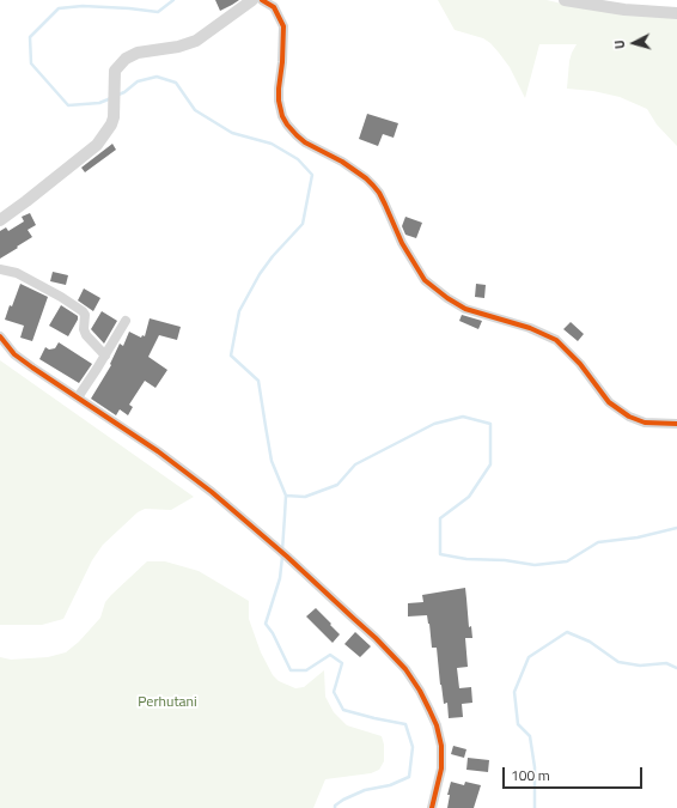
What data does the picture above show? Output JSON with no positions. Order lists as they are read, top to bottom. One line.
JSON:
{"parks":["Perhutani"],"scale_bar":"100 m","north":"left"}
